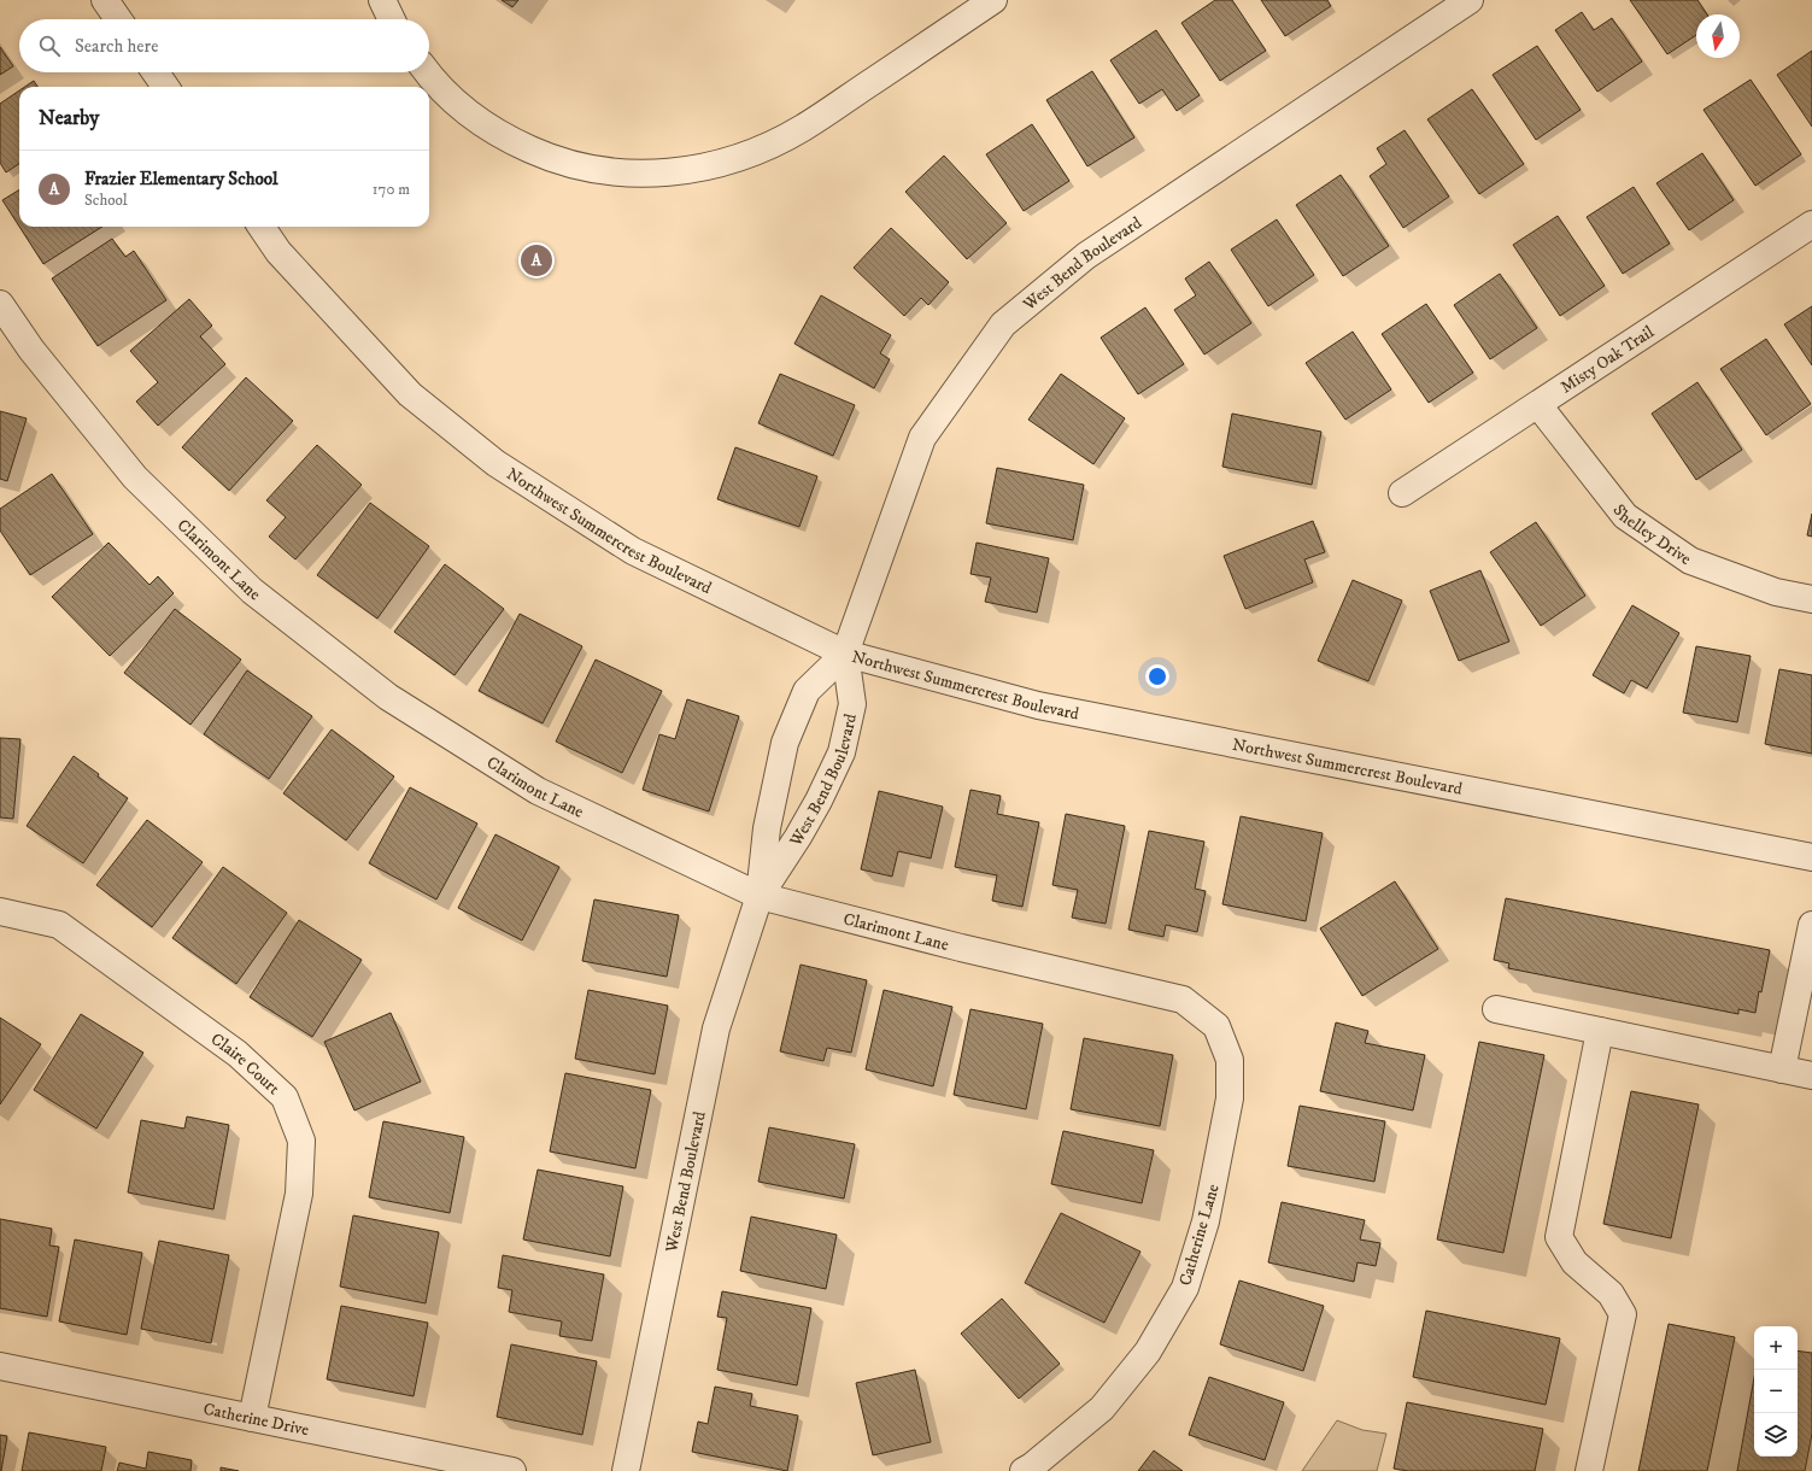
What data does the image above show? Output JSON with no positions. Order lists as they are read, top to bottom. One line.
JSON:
{"streets":{"street":["West Bend Boulevard","Misty Oak Trail","Northwest Summercrest Boulevard","Shelley Drive","Clarimont Lane","Claire Court","Catherine Lane","Catherine Drive"]},"crossings":[["West Bend Boulevard","Northwest Summercrest Boulevard"],["West Bend Boulevard","Clarimont Lane"],["Misty Oak Trail","Shelley Drive"],["Clarimont Lane","Catherine Lane"],["Claire Court","Catherine Drive"]],"north":"bottom","page":{"search":"Search here","heading":"Nearby","list":[{"mark":"A","name":"Frazier Elementary School","note":"School","value":"170 m"}],"pins":"A","map_buttons":["+","−"]}}
